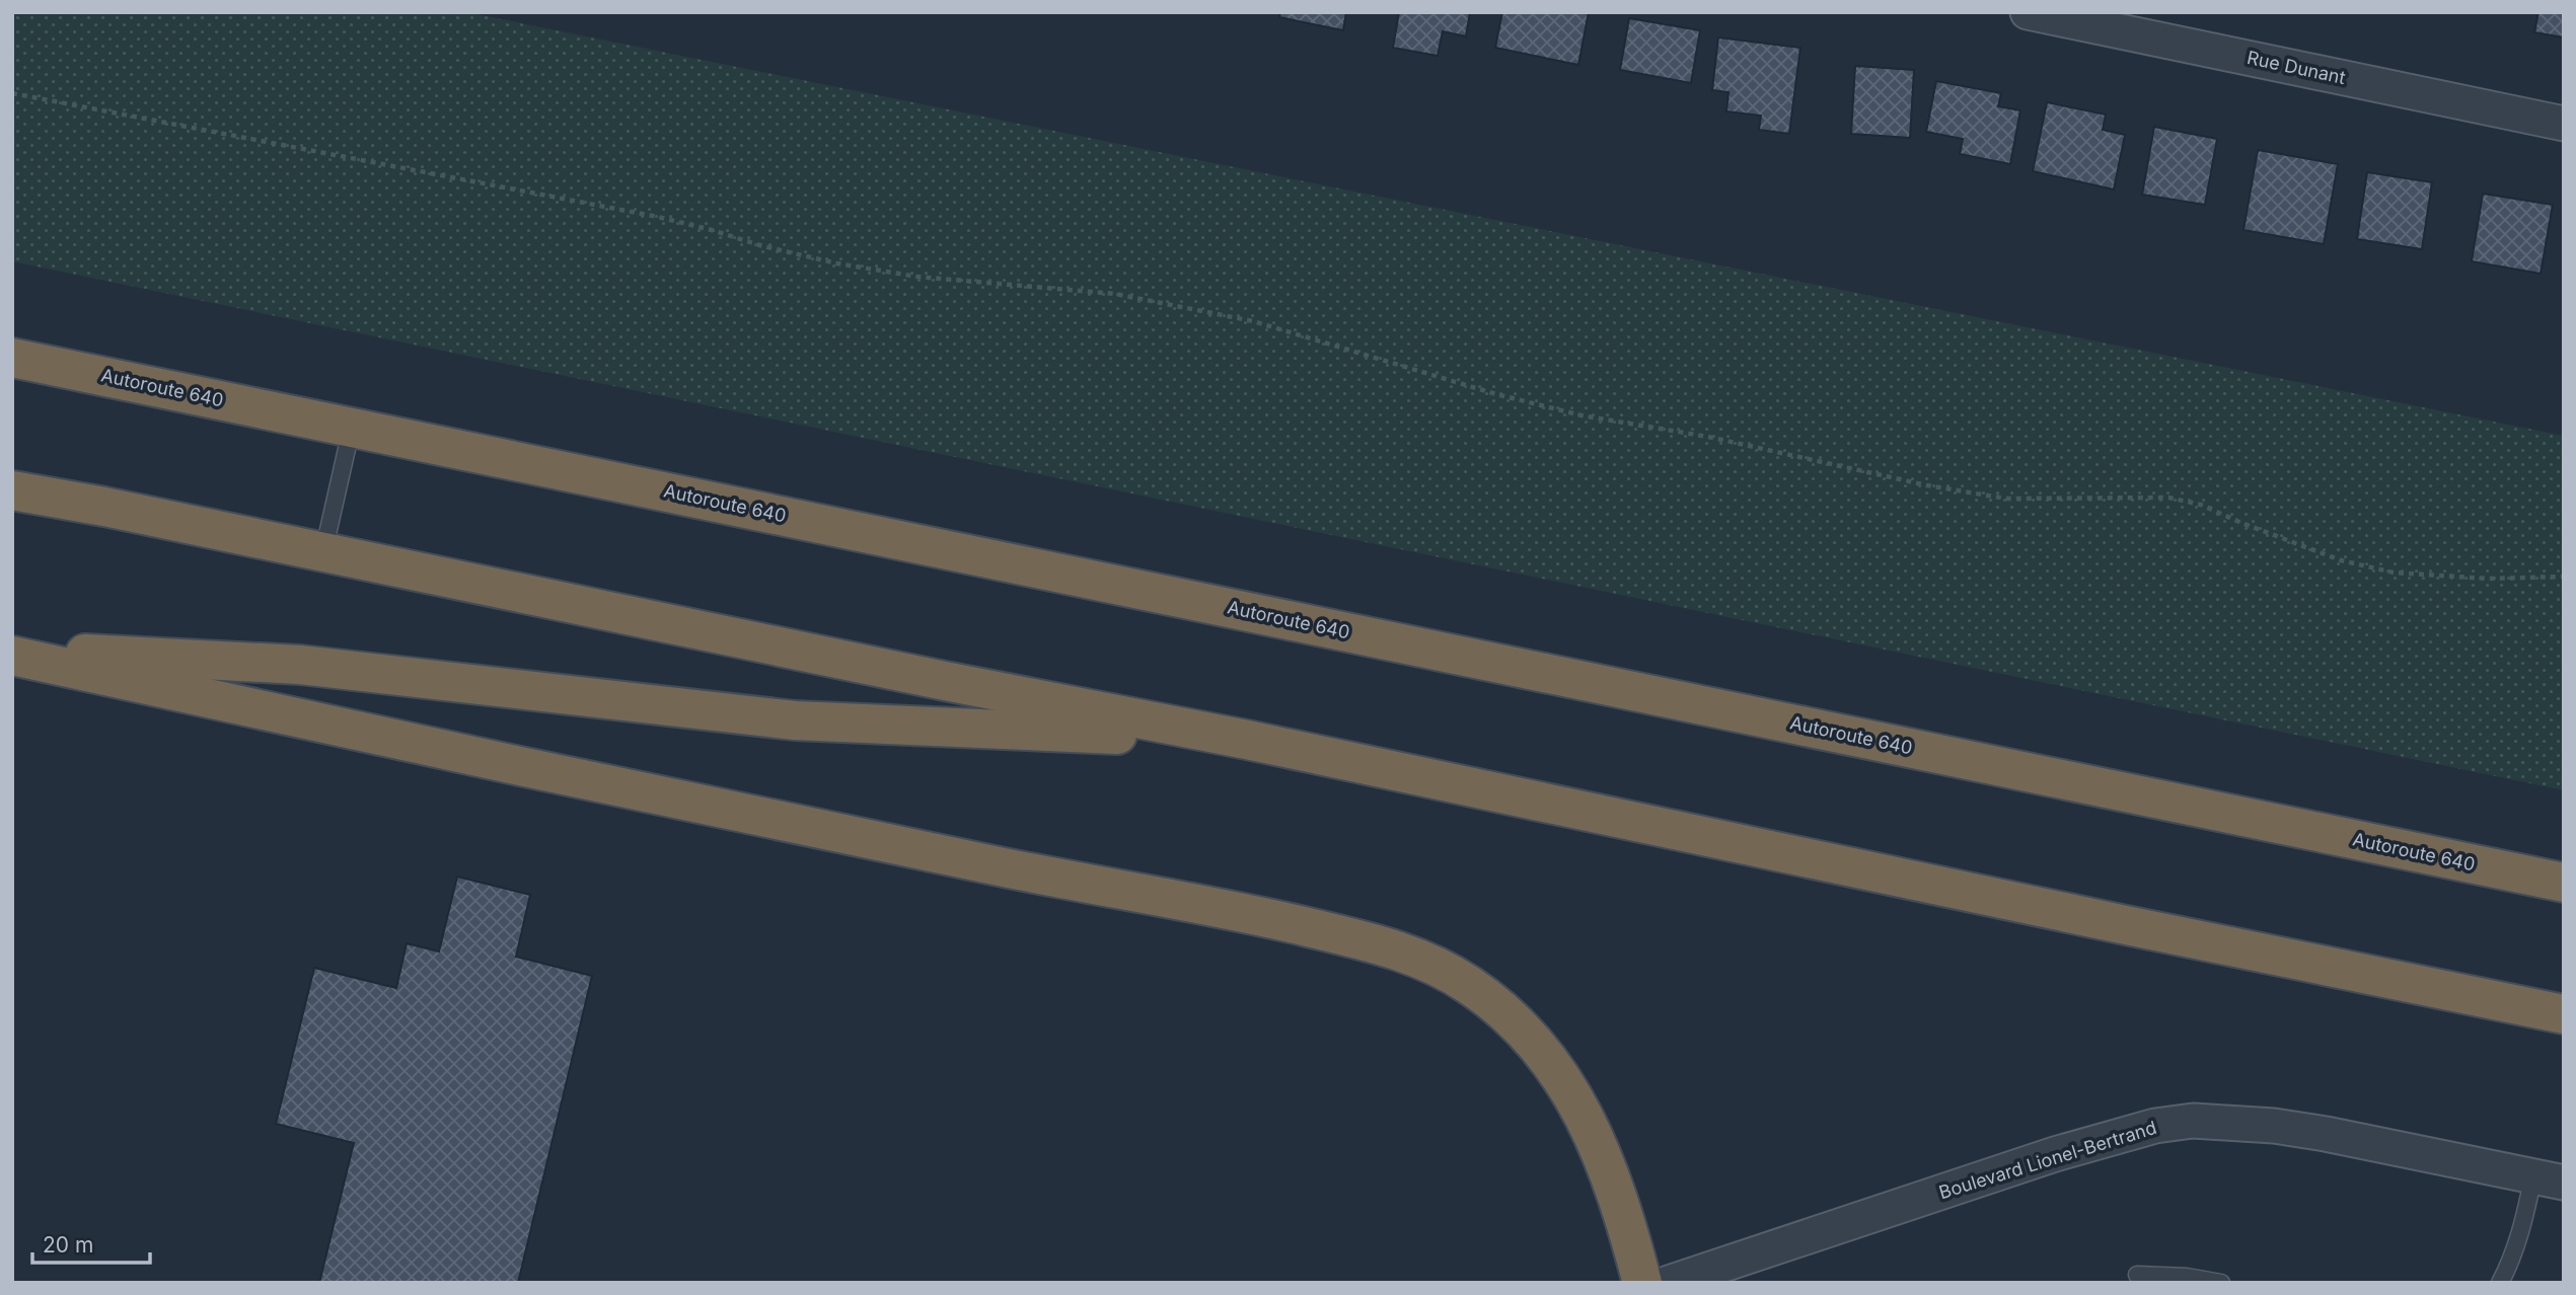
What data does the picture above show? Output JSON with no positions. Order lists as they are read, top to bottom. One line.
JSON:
{"streets":{"highway":["Autoroute 640"],"street":["Rue Dunant","Boulevard Lionel-Bertrand"]},"scale_bar":"20 m"}
